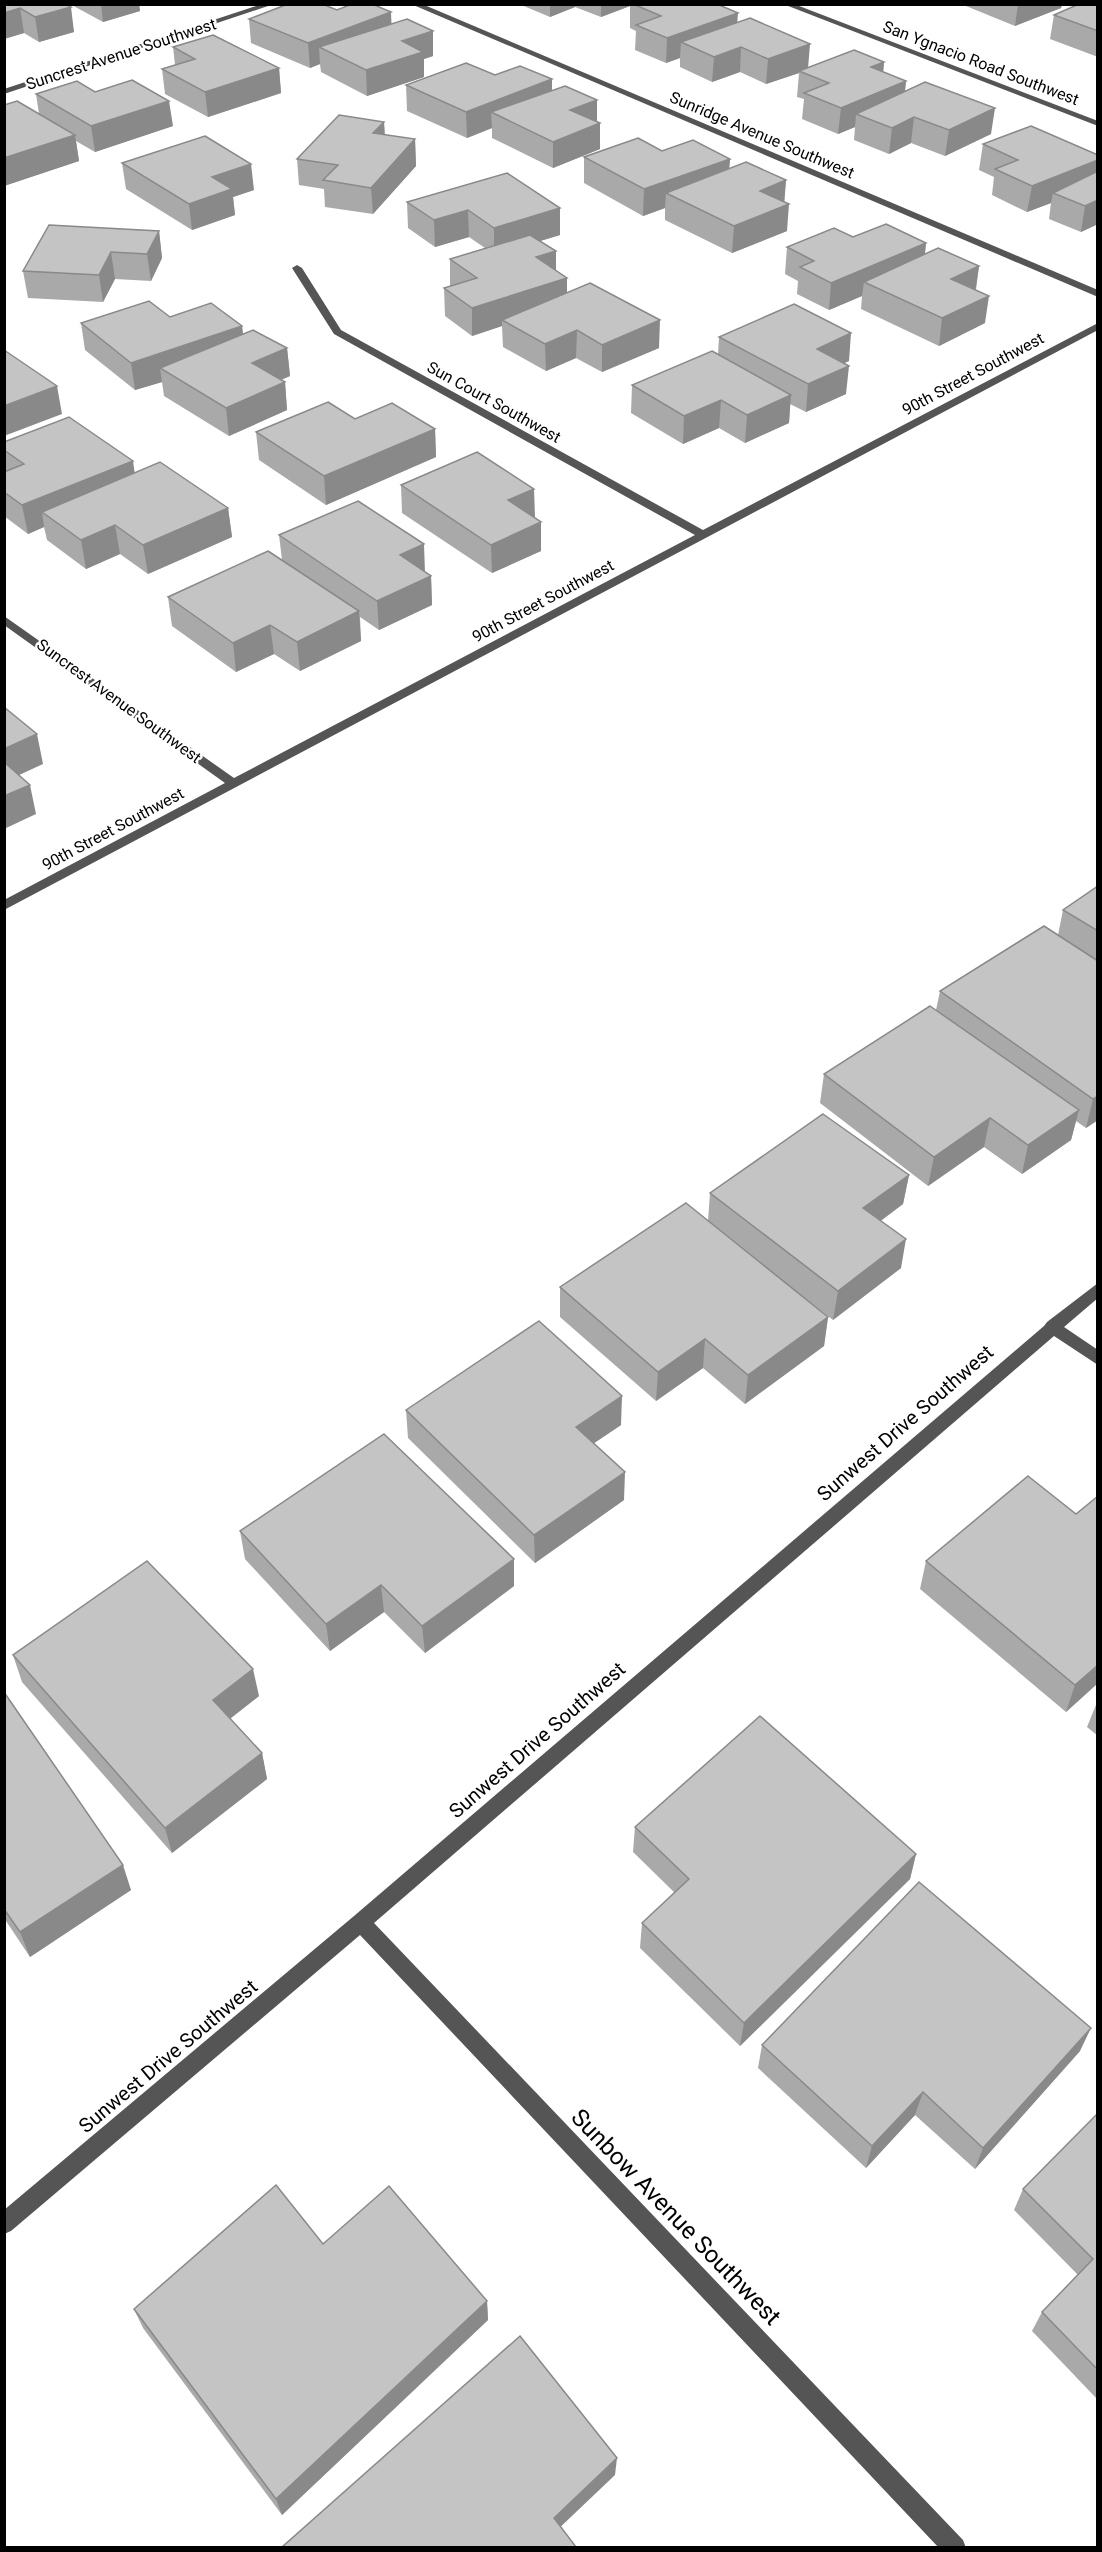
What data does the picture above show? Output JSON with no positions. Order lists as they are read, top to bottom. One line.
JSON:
{"streets":{"street":["Suncrest Avenue Southwest","San Ygnacio Road Southwest","Sunridge Avenue Southwest","90th Street Southwest","Sun Court Southwest","Sunwest Drive Southwest","Sunbow Avenue Southwest"]},"crossings":[["Suncrest Avenue Southwest","90th Street Southwest"],["90th Street Southwest","Sun Court Southwest"],["Sunwest Drive Southwest","Sunbow Avenue Southwest"]]}
